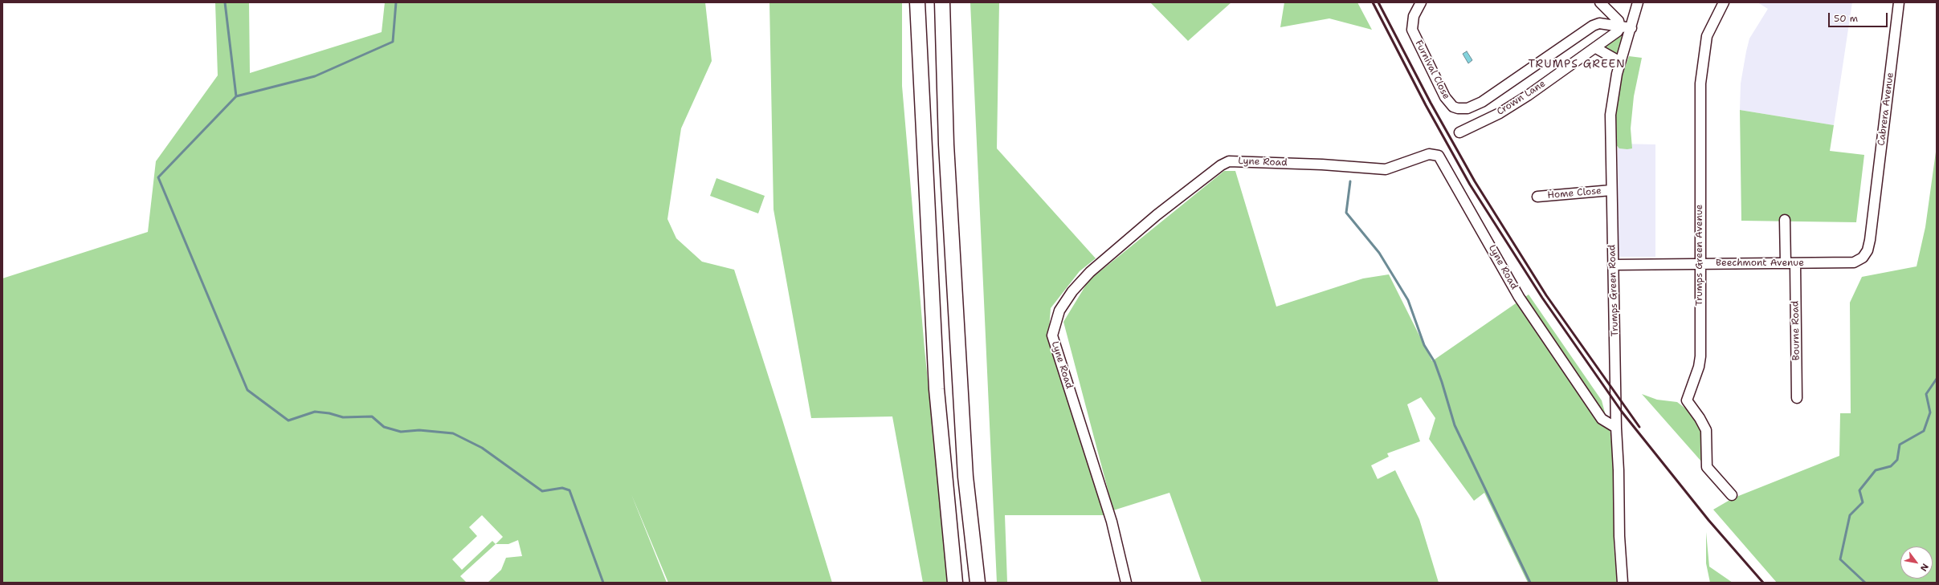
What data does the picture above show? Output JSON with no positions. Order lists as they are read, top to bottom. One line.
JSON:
{"streets":{"street":["Furnival Close","Crown Lane","Cabrera Avenue","Lyne Road","Home Close","Trumps Green Avenue","Beechmont Avenue","Trumps Green Road","Bourne Road"]},"crossings":[["Furnival Close","Crown Lane"],["Furnival Close","Trumps Green Road"],["Cabrera Avenue","Beechmont Avenue"],["Lyne Road","Trumps Green Road"],["Home Close","Trumps Green Road"],["Trumps Green Avenue","Beechmont Avenue"],["Beechmont Avenue","Trumps Green Road"],["Beechmont Avenue","Bourne Road"]],"districts":["TRUMPS GREEN"],"scale_bar":"50 m","north":"bottom right"}
